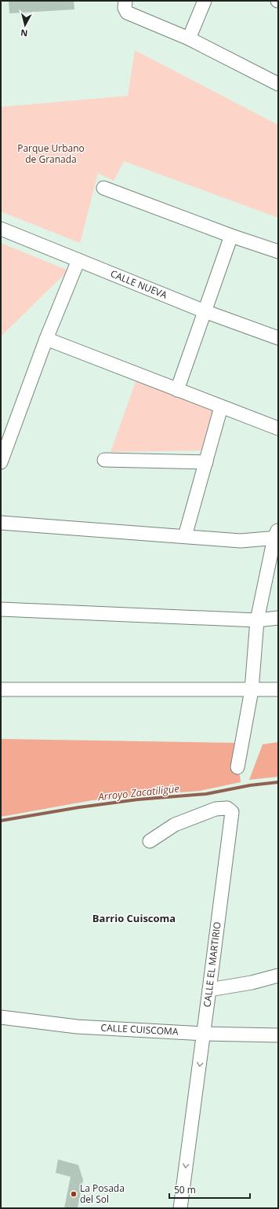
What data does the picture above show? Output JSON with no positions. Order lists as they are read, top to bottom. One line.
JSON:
{"streets":{"street":["CALLE NUEVA","CALLE EL MARTIRIO","CALLE CUISCOMA"]},"crossings":[["CALLE EL MARTIRIO","CALLE CUISCOMA"]],"one_way":["CALLE EL MARTIRIO"],"districts":["Barrio Cuiscoma"],"water":["Arroyo Zacatiligüe"],"parks":["Parque Urbano de Granada"],"places":["La Posada del Sol"],"scale_bar":"50 m","north":"bottom"}
